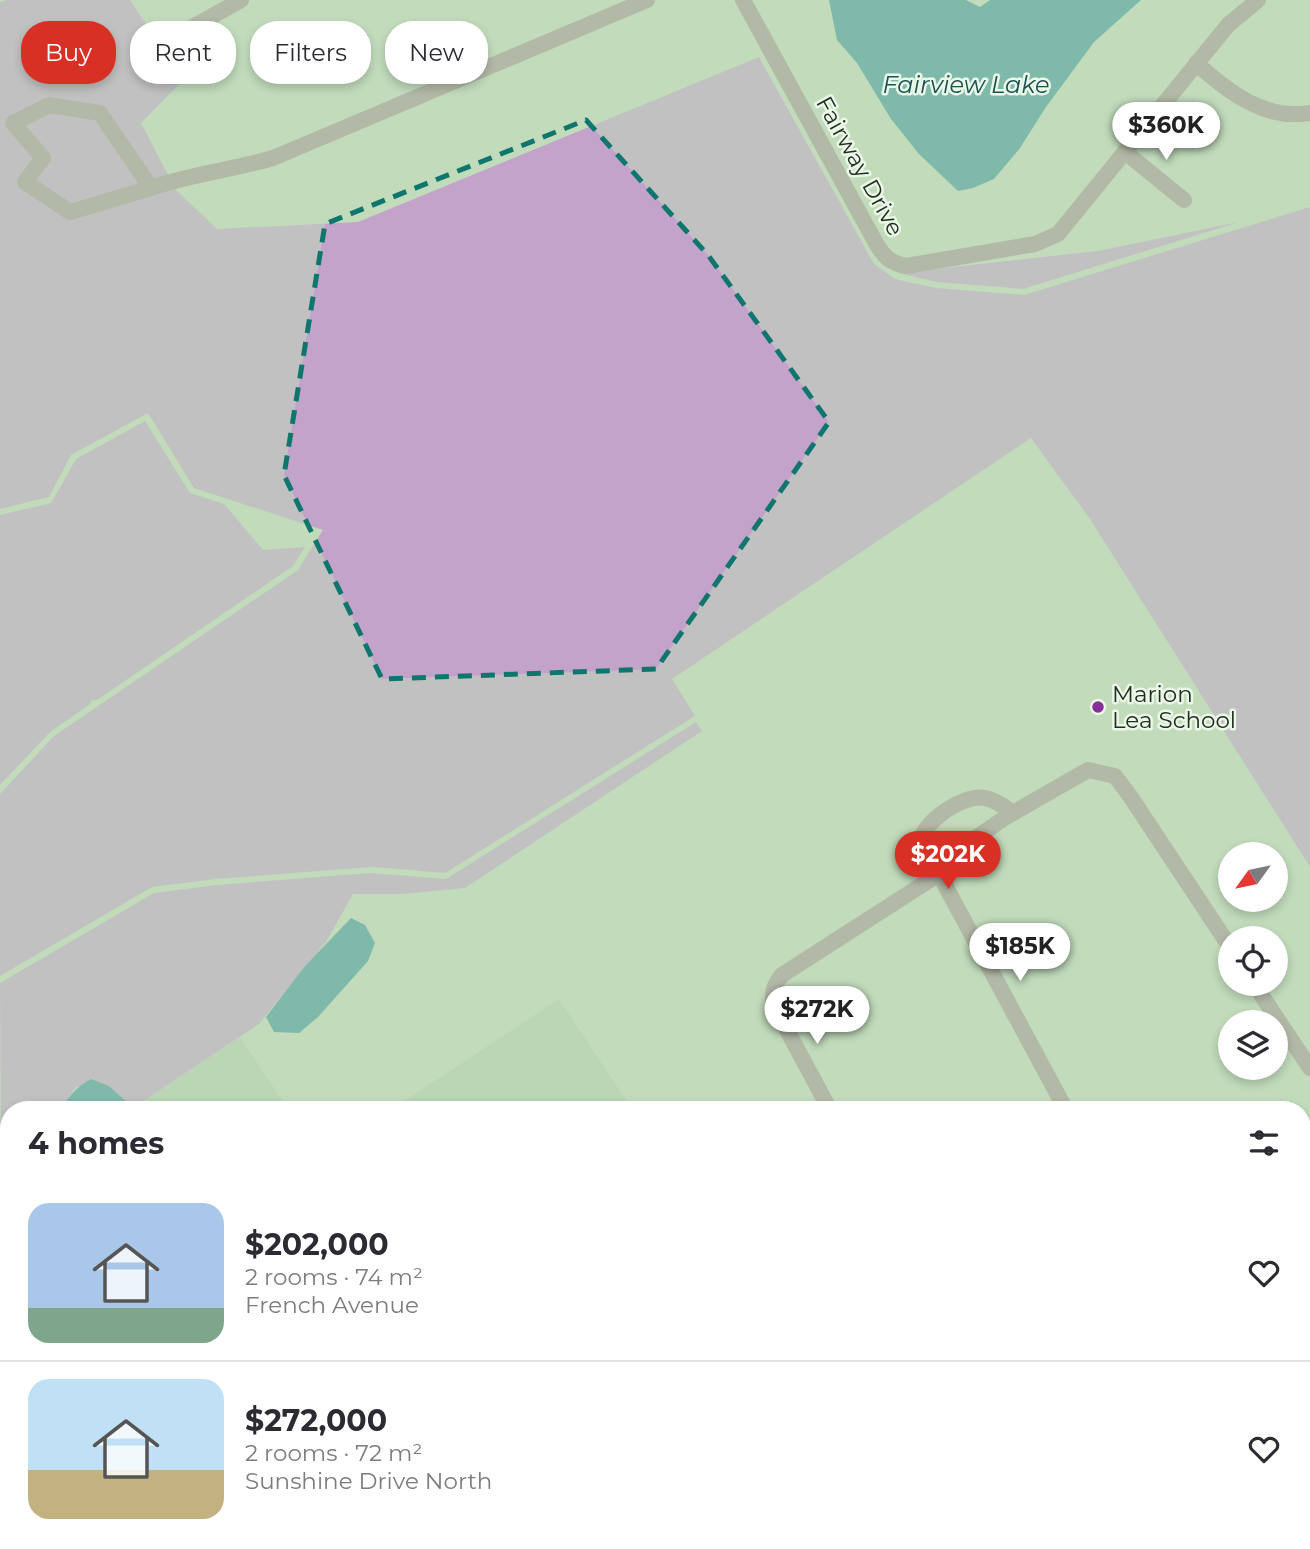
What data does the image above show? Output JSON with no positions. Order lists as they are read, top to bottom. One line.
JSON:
{"streets":{"street":["Fairway Drive"]},"water":["Fairview Lake"],"places":["Marion Lea School"],"north":"bottom left","page":{"chip":["Buy","Rent","Filters","New"],"price":["$360K","$202K","$185K","$272K"],"heading":"4 homes","list":[{"name":"$202,000","note":"2 rooms · 74 m² · French Avenue"},{"name":"$272,000","note":"2 rooms · 72 m² · Sunshine Drive North"}]}}
